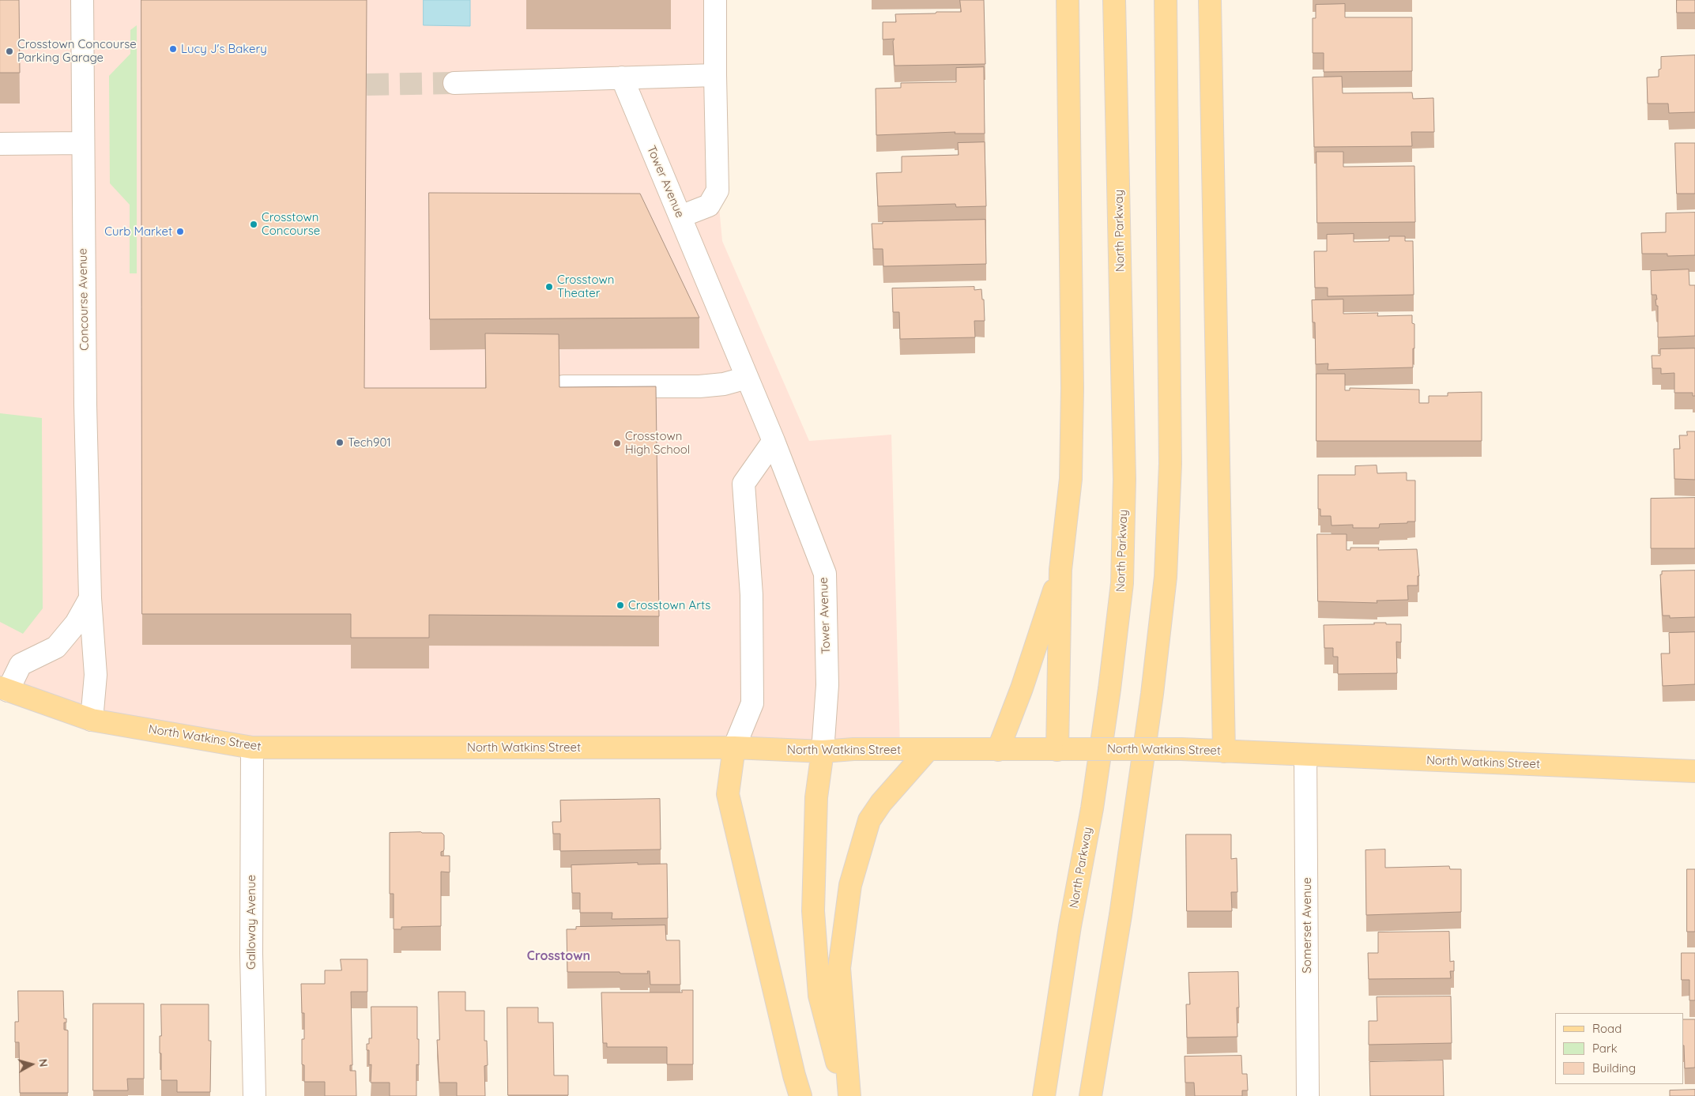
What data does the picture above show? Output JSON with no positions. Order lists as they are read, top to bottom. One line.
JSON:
{"streets":{"main road":["North Parkway","North Watkins Street"],"street":["Tower Avenue","Concourse Avenue","Galloway Avenue","Somerset Avenue"]},"crossings":[["Tower Avenue","North Watkins Street"],["Concourse Avenue","North Watkins Street"],["North Watkins Street","Galloway Avenue"],["North Watkins Street","Somerset Avenue"]],"districts":["Crosstown"],"places":["Lucy J's Bakery","Crosstown Concourse Parking Garage","Crosstown Concourse","Curb Market","Crosstown Theater","Tech901","Crosstown High School","Crosstown Arts"],"legend":["Road","Park","Building"],"north":"right"}
